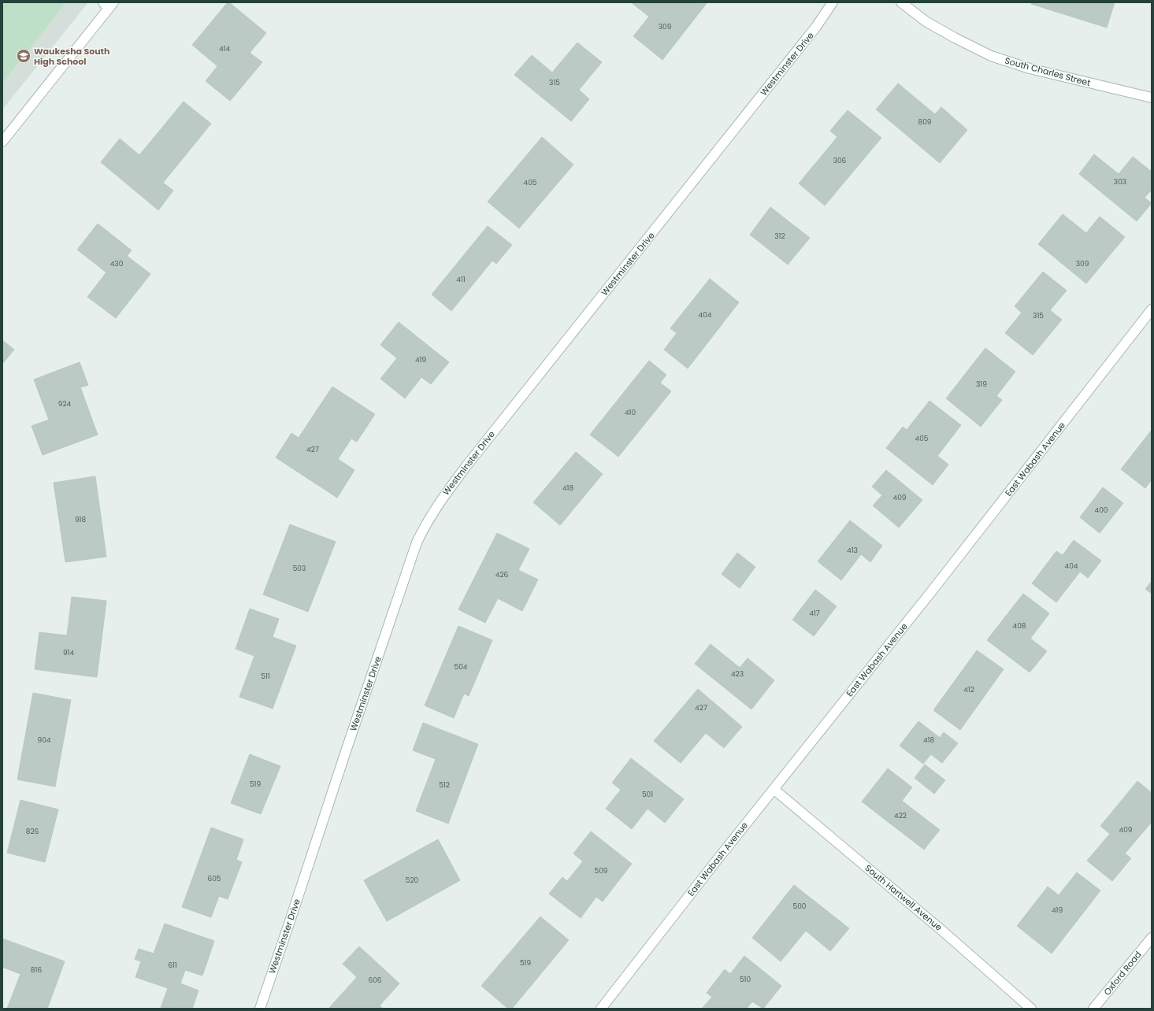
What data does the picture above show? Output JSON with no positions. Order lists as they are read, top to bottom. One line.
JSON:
{"streets":{"street":["Westminster Drive","South Charles Street","East Wabash Avenue","South Hartwell Avenue","Oxford Road"]},"crossings":[["East Wabash Avenue","South Hartwell Avenue"]],"places":{"school or university":["Waukesha South High School"]},"house_numbers":["309","414","315","809","306","303","405","312","430","309","411","404","315","419","319","924","410","405","427","418","409","400","918","413","404","503","426","417","408","914","504","423","511","412","427","904","418","519","512","501","422","409","826","509","605","520","500","419","519","611","816","510","606"]}
